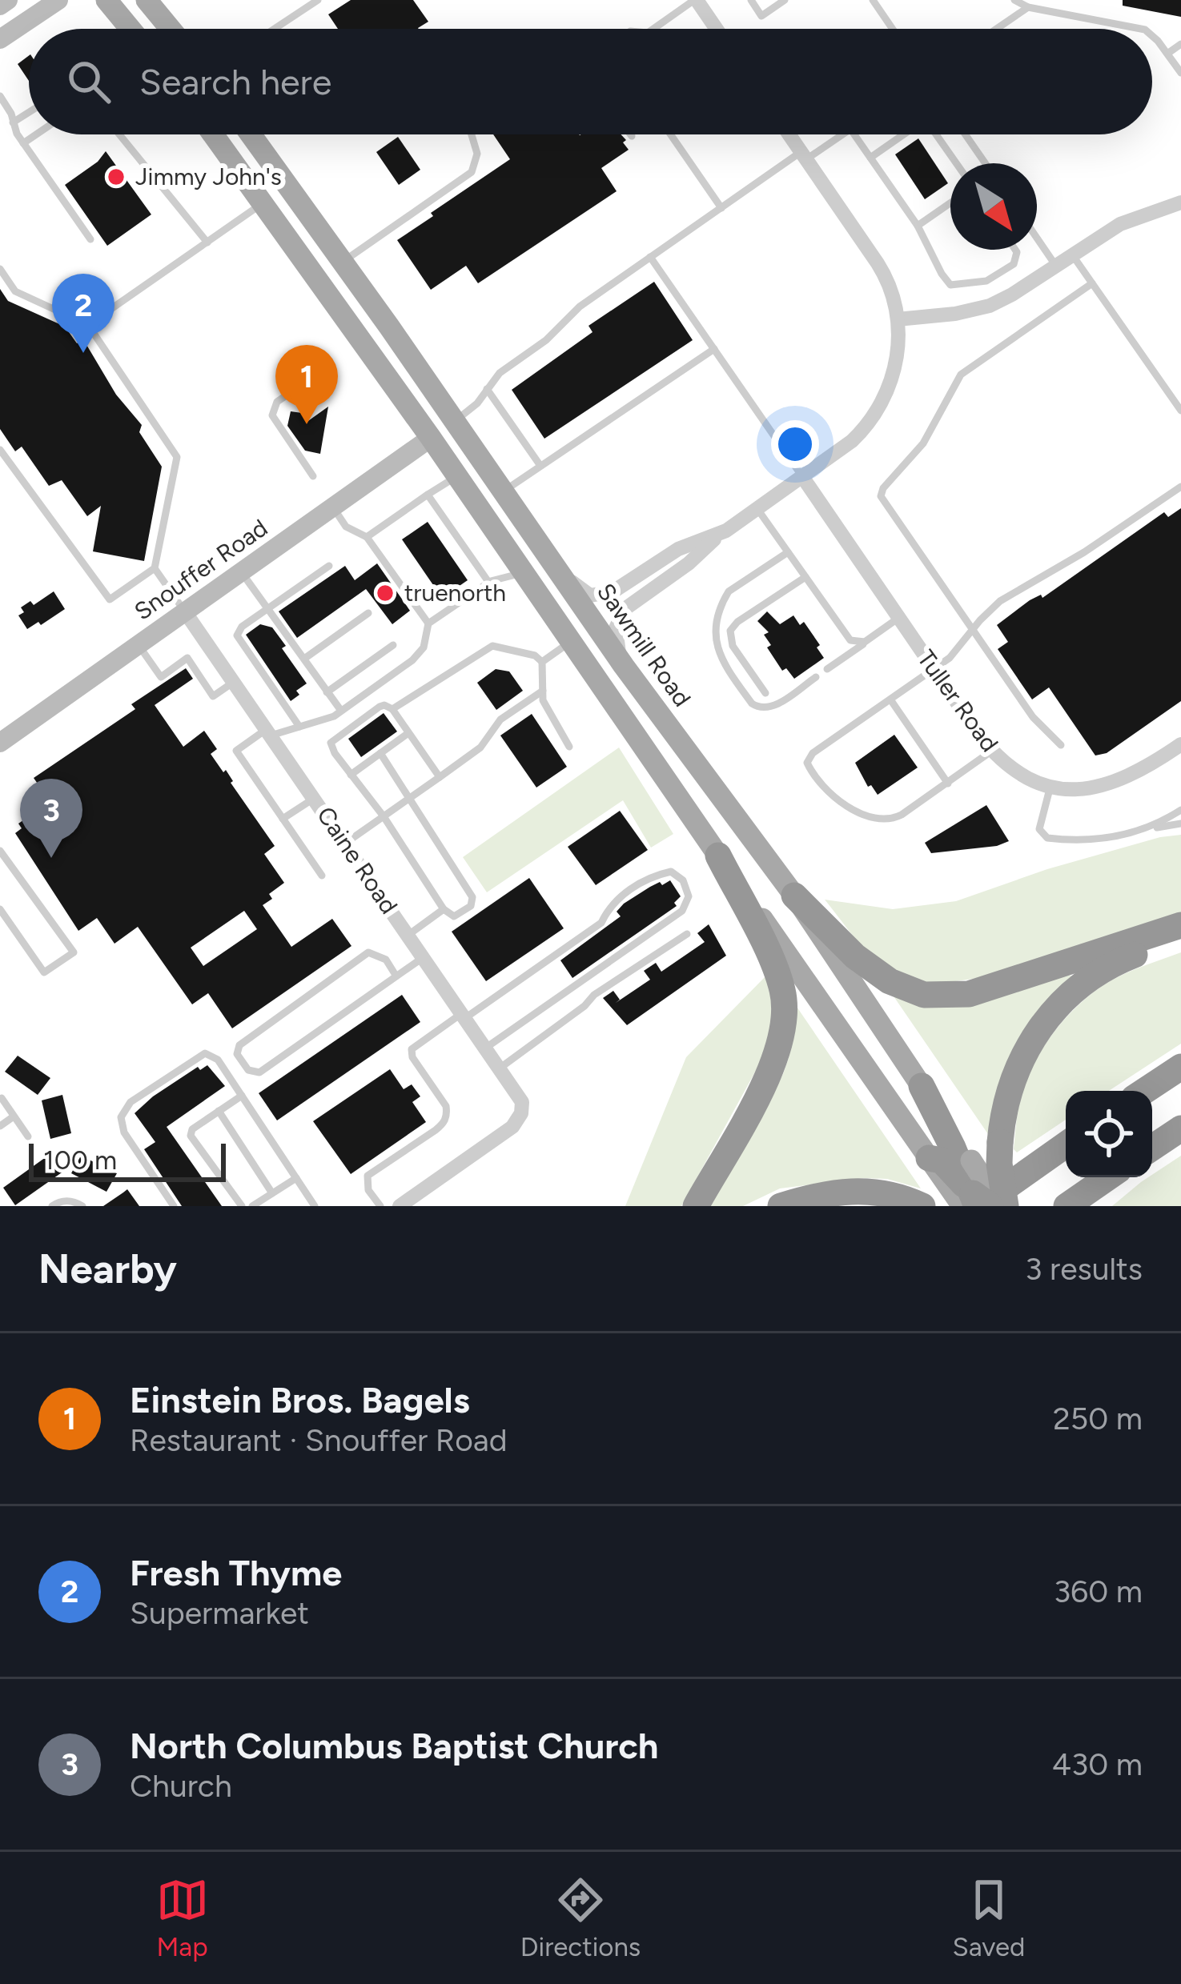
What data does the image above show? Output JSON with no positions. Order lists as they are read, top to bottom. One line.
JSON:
{"streets":{"main road":["Snouffer Road","Sawmill Road"],"street":["Tuller Road","Caine Road"]},"crossings":[["Snouffer Road","Caine Road"]],"places":["Jimmy John's","truenorth"],"scale_bar":"100 m","north":"bottom right","page":{"search":"Search here","pins":["2","1","3"],"scale":"100 m","heading":["Nearby","3 results"],"list":[{"mark":"1","name":"Einstein Bros. Bagels","note":"Restaurant · Snouffer Road","value":"250 m"},{"mark":"2","name":"Fresh Thyme","note":"Supermarket","value":"360 m"},{"mark":"3","name":"North Columbus Baptist Church","note":"Church","value":"430 m"}],"nav":["Map","Directions","Saved"]}}
